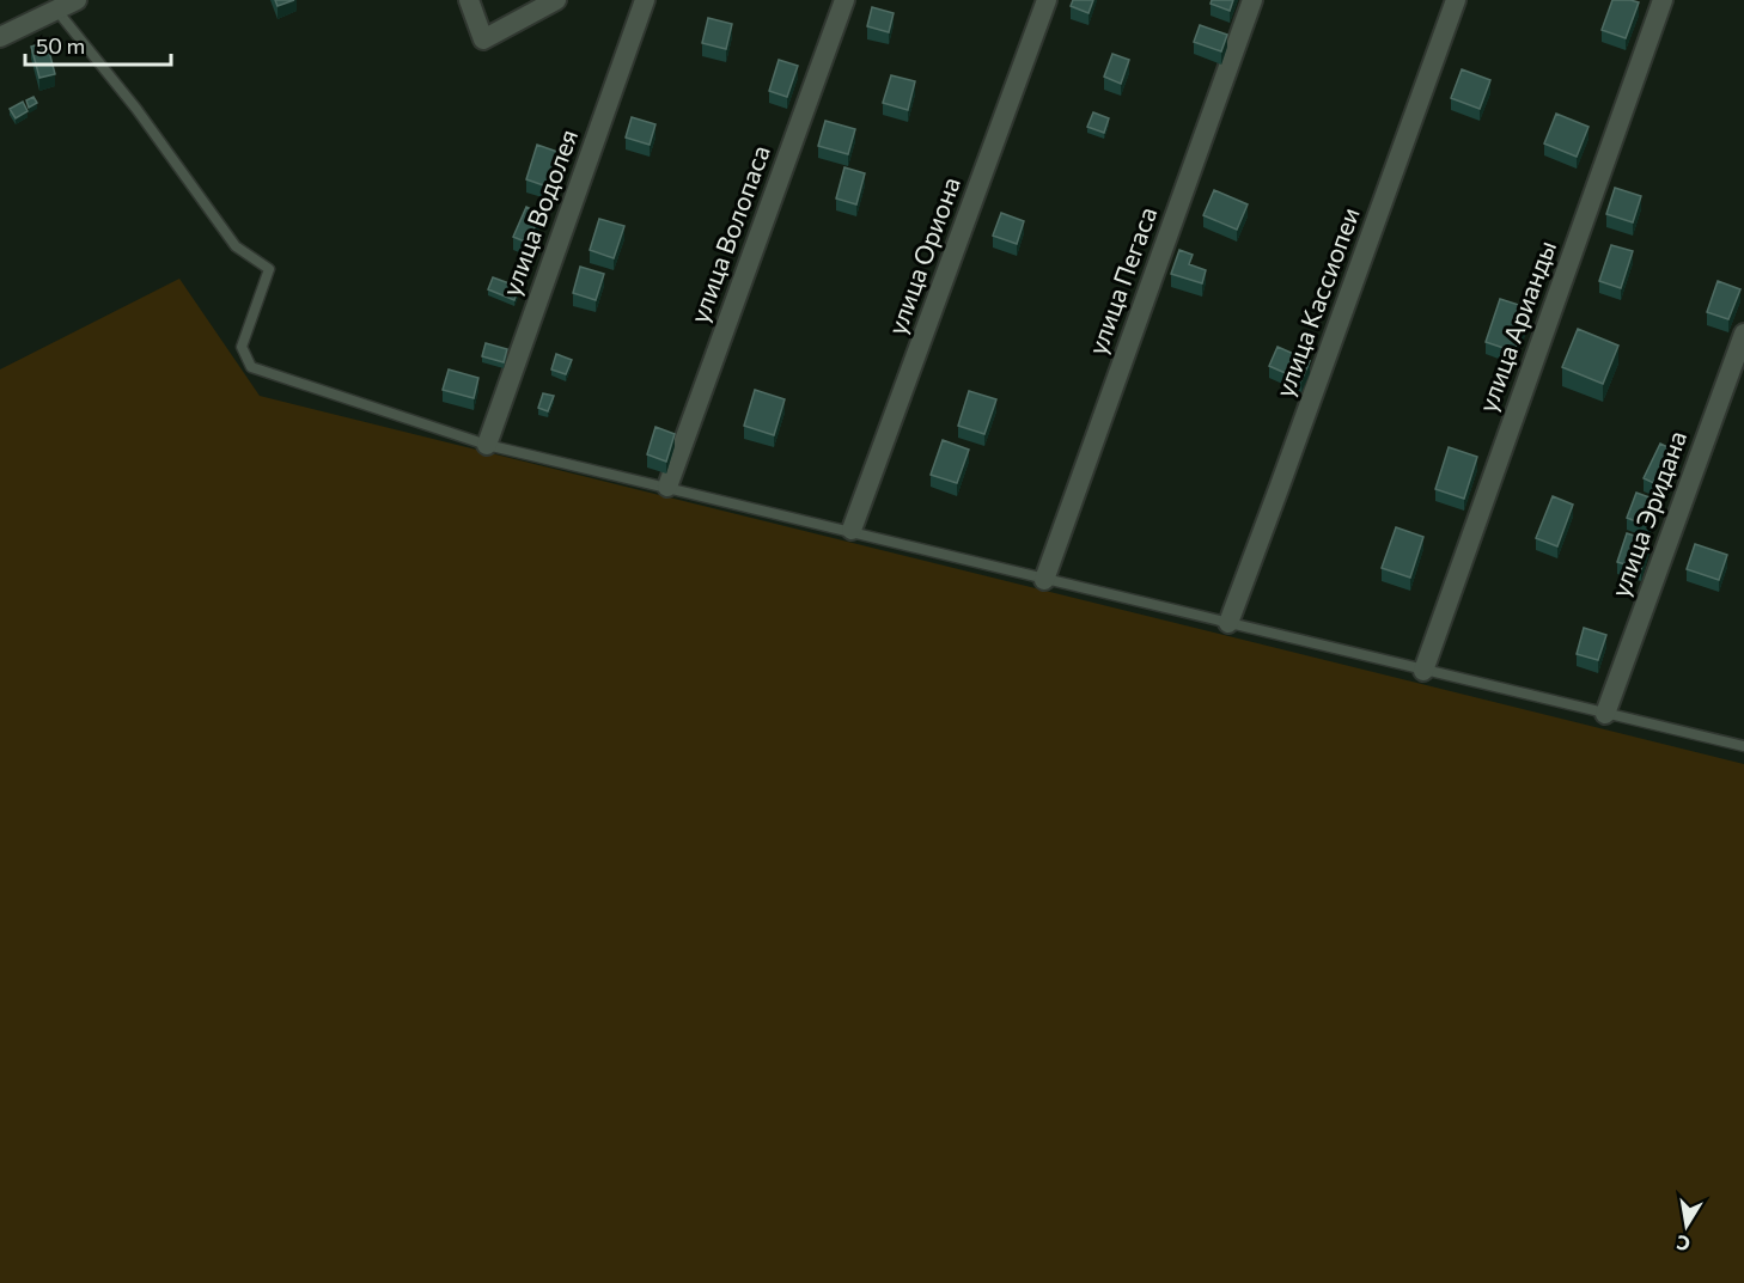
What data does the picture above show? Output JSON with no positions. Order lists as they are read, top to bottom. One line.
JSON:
{"streets":{"street":["улица Водолея","улица Волопаса","улица Ориона","улица Пегаса","улица Кассиопеи","улица Арианды","улица Эридана"]},"scale_bar":"50 m","north":"bottom"}
